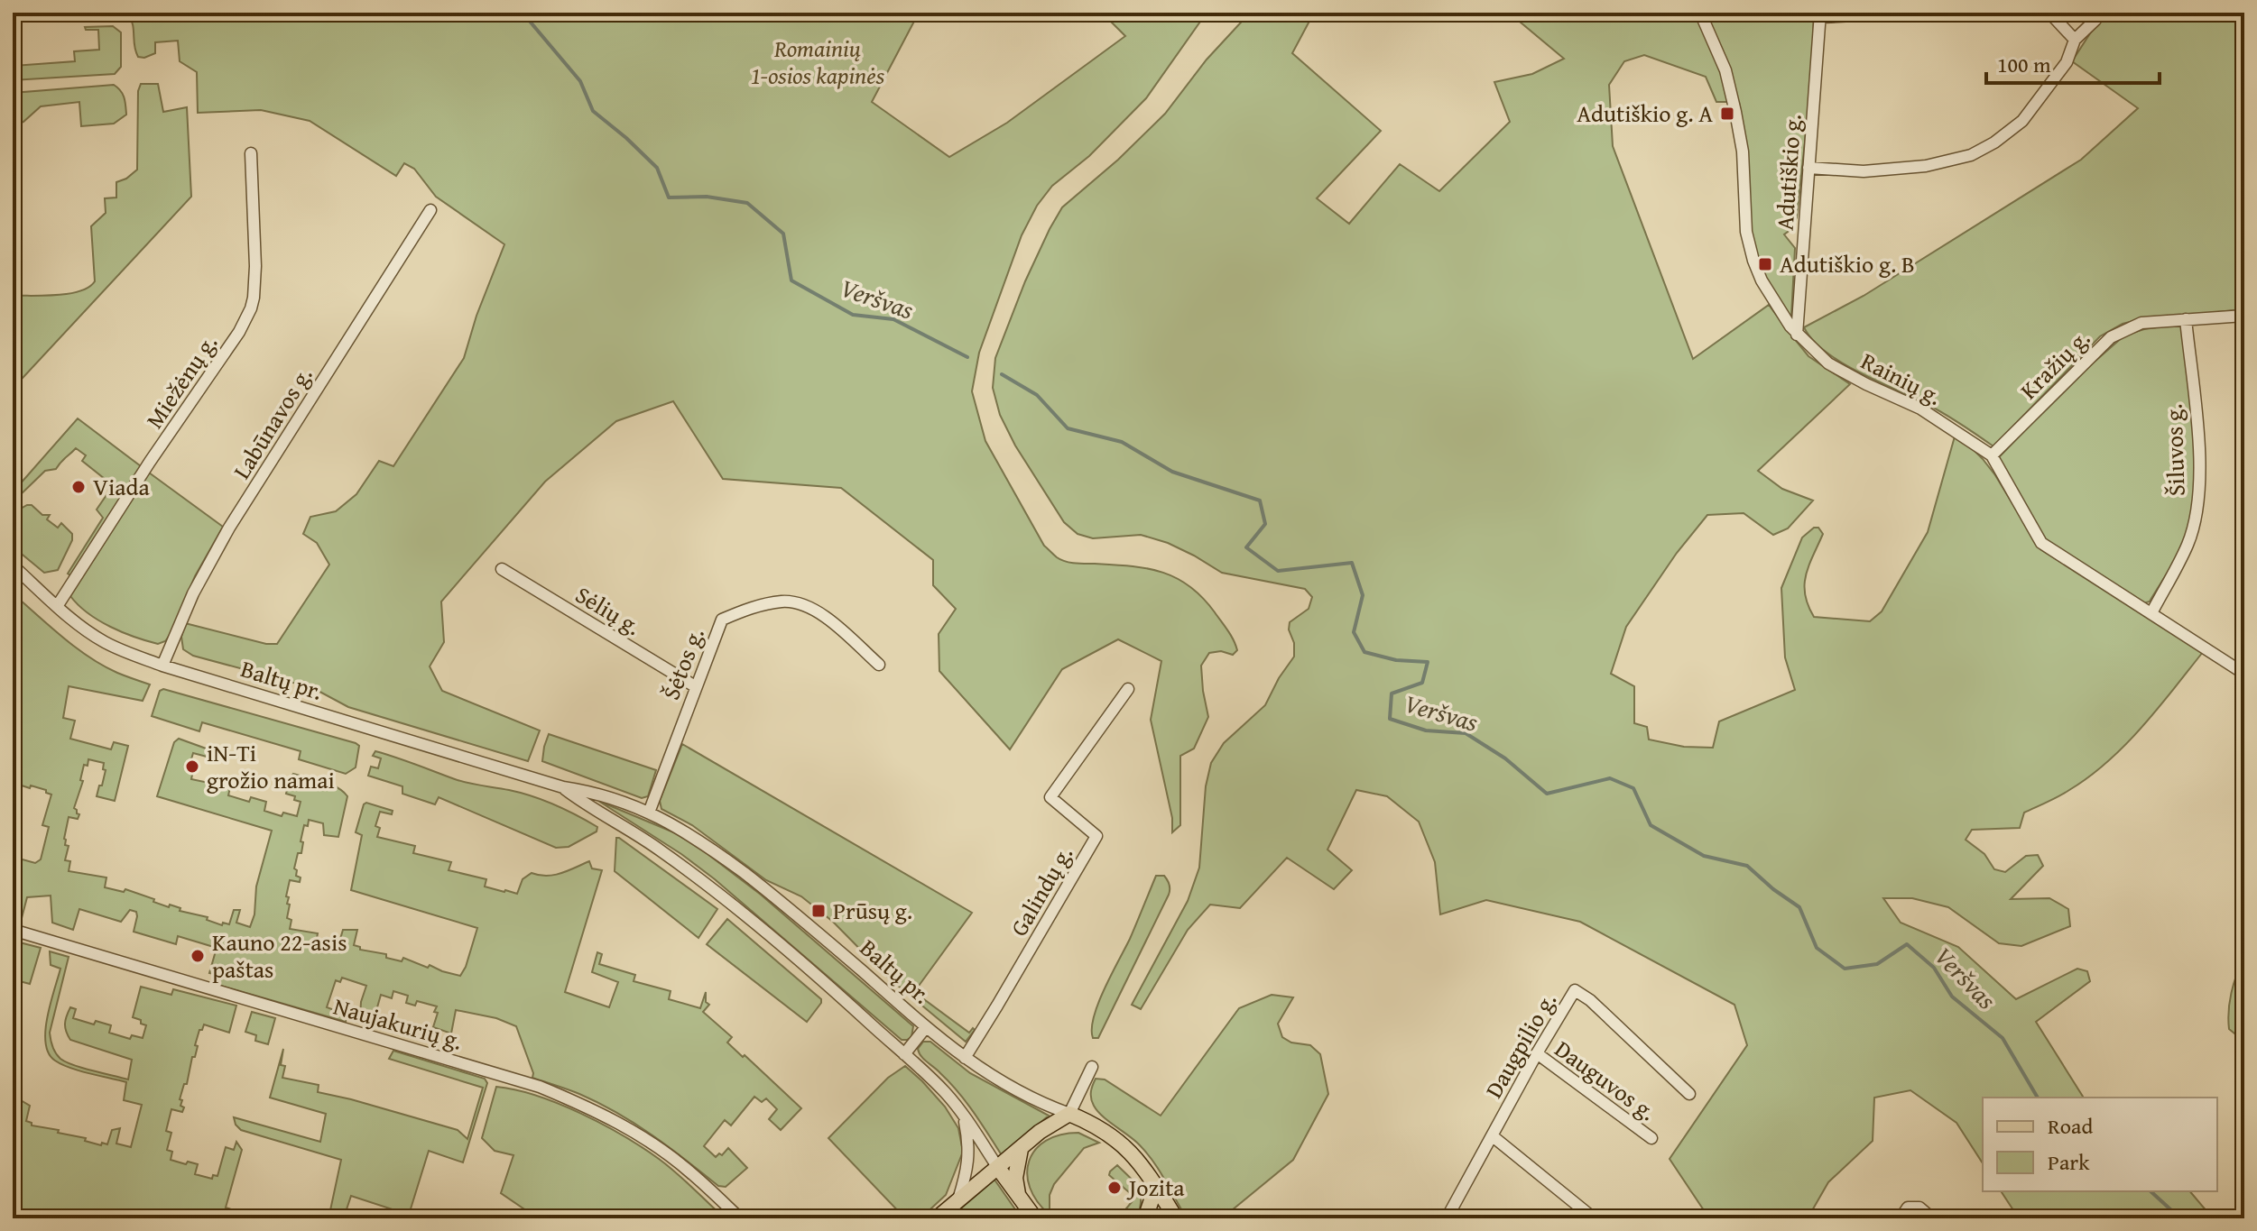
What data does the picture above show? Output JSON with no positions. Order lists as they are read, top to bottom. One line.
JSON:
{"streets":{"main road":["Baltų pr."],"street":["Adutiškio g.","Kražių g.","Rainių g.","Miežėnų g.","Labūnavos g.","Šiluvos g.","Sėlių g.","Šėtos g.","Galindų g.","Naujakurių g.","Daugpilio g.","Dauguvos g."]},"crossings":[["Adutiškio g.","Rainių g."],["Kražių g.","Rainių g."],["Kražių g.","Šiluvos g."],["Rainių g.","Šiluvos g."],["Miežėnų g.","Baltų pr."],["Labūnavos g.","Baltų pr."],["Sėlių g.","Šėtos g."],["Šėtos g.","Baltų pr."],["Baltų pr.","Galindų g."],["Daugpilio g.","Dauguvos g."]],"water":["Veršvas"],"parks":["Romainių 1-osios kapinės"],"places":{"transit":["Adutiškio g. A","Adutiškio g. B","Prūsų g."],"other":["Viada","iN-Ti grožio namai","Kauno 22-asis paštas","Jozita"]},"legend":["Road","Park"],"scale_bar":"100 m"}
